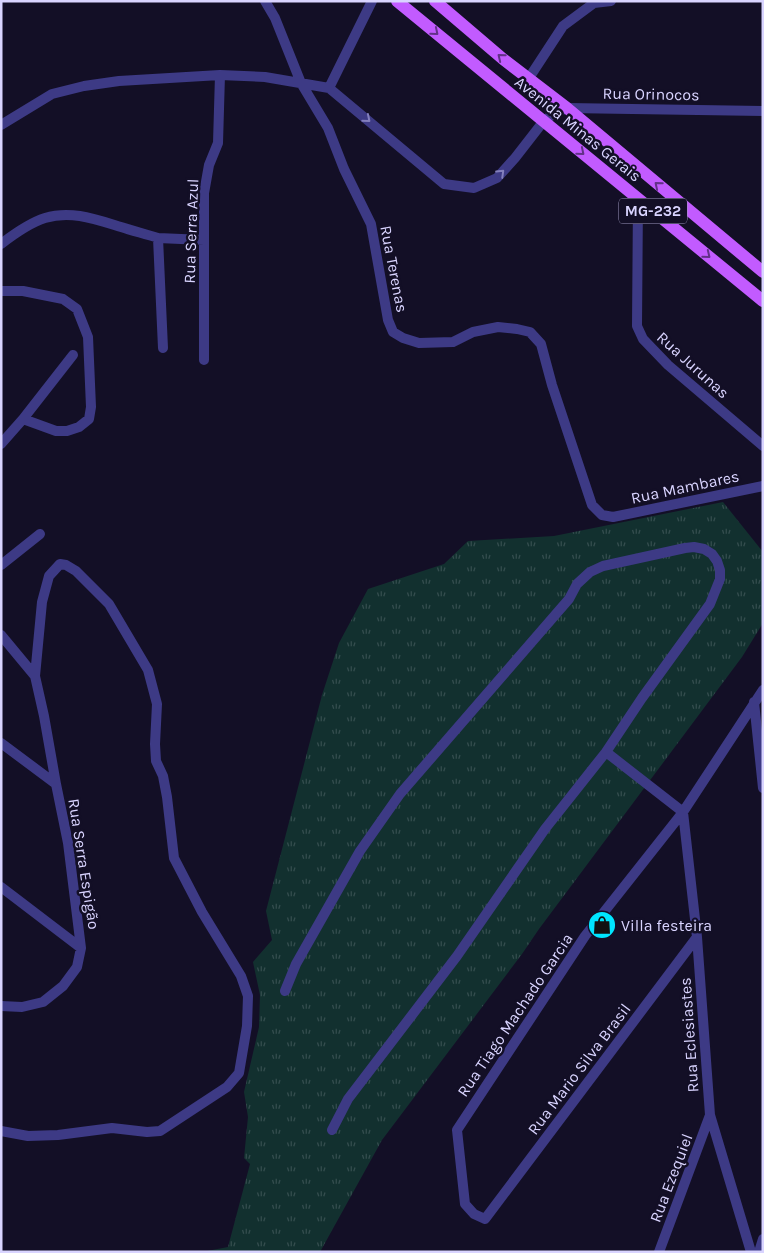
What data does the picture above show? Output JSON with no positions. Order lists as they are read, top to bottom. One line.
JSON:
{"streets":{"main road":["Avenida Minas Gerais","MG-232"],"street":["Rua Orinocos","Rua Serra Azul","Rua Terenas","Rua Jurunas","Rua Mambares","Rua Serra Espigão","Rua Tiago Machado Garcia","Rua Eclesiastes","Rua Mario Silva Brasil","Rua Ezequiel"]},"crossings":[["Rua Orinocos","Avenida Minas Gerais"],["Avenida Minas Gerais","Rua Jurunas"],["Rua Terenas","Rua Mambares"],["Rua Tiago Machado Garcia","Rua Eclesiastes"],["Rua Tiago Machado Garcia","Rua Mario Silva Brasil"],["Rua Eclesiastes","Rua Mario Silva Brasil"],["Rua Eclesiastes","Rua Ezequiel"]],"places":{"shop":["Villa festeira"]}}
